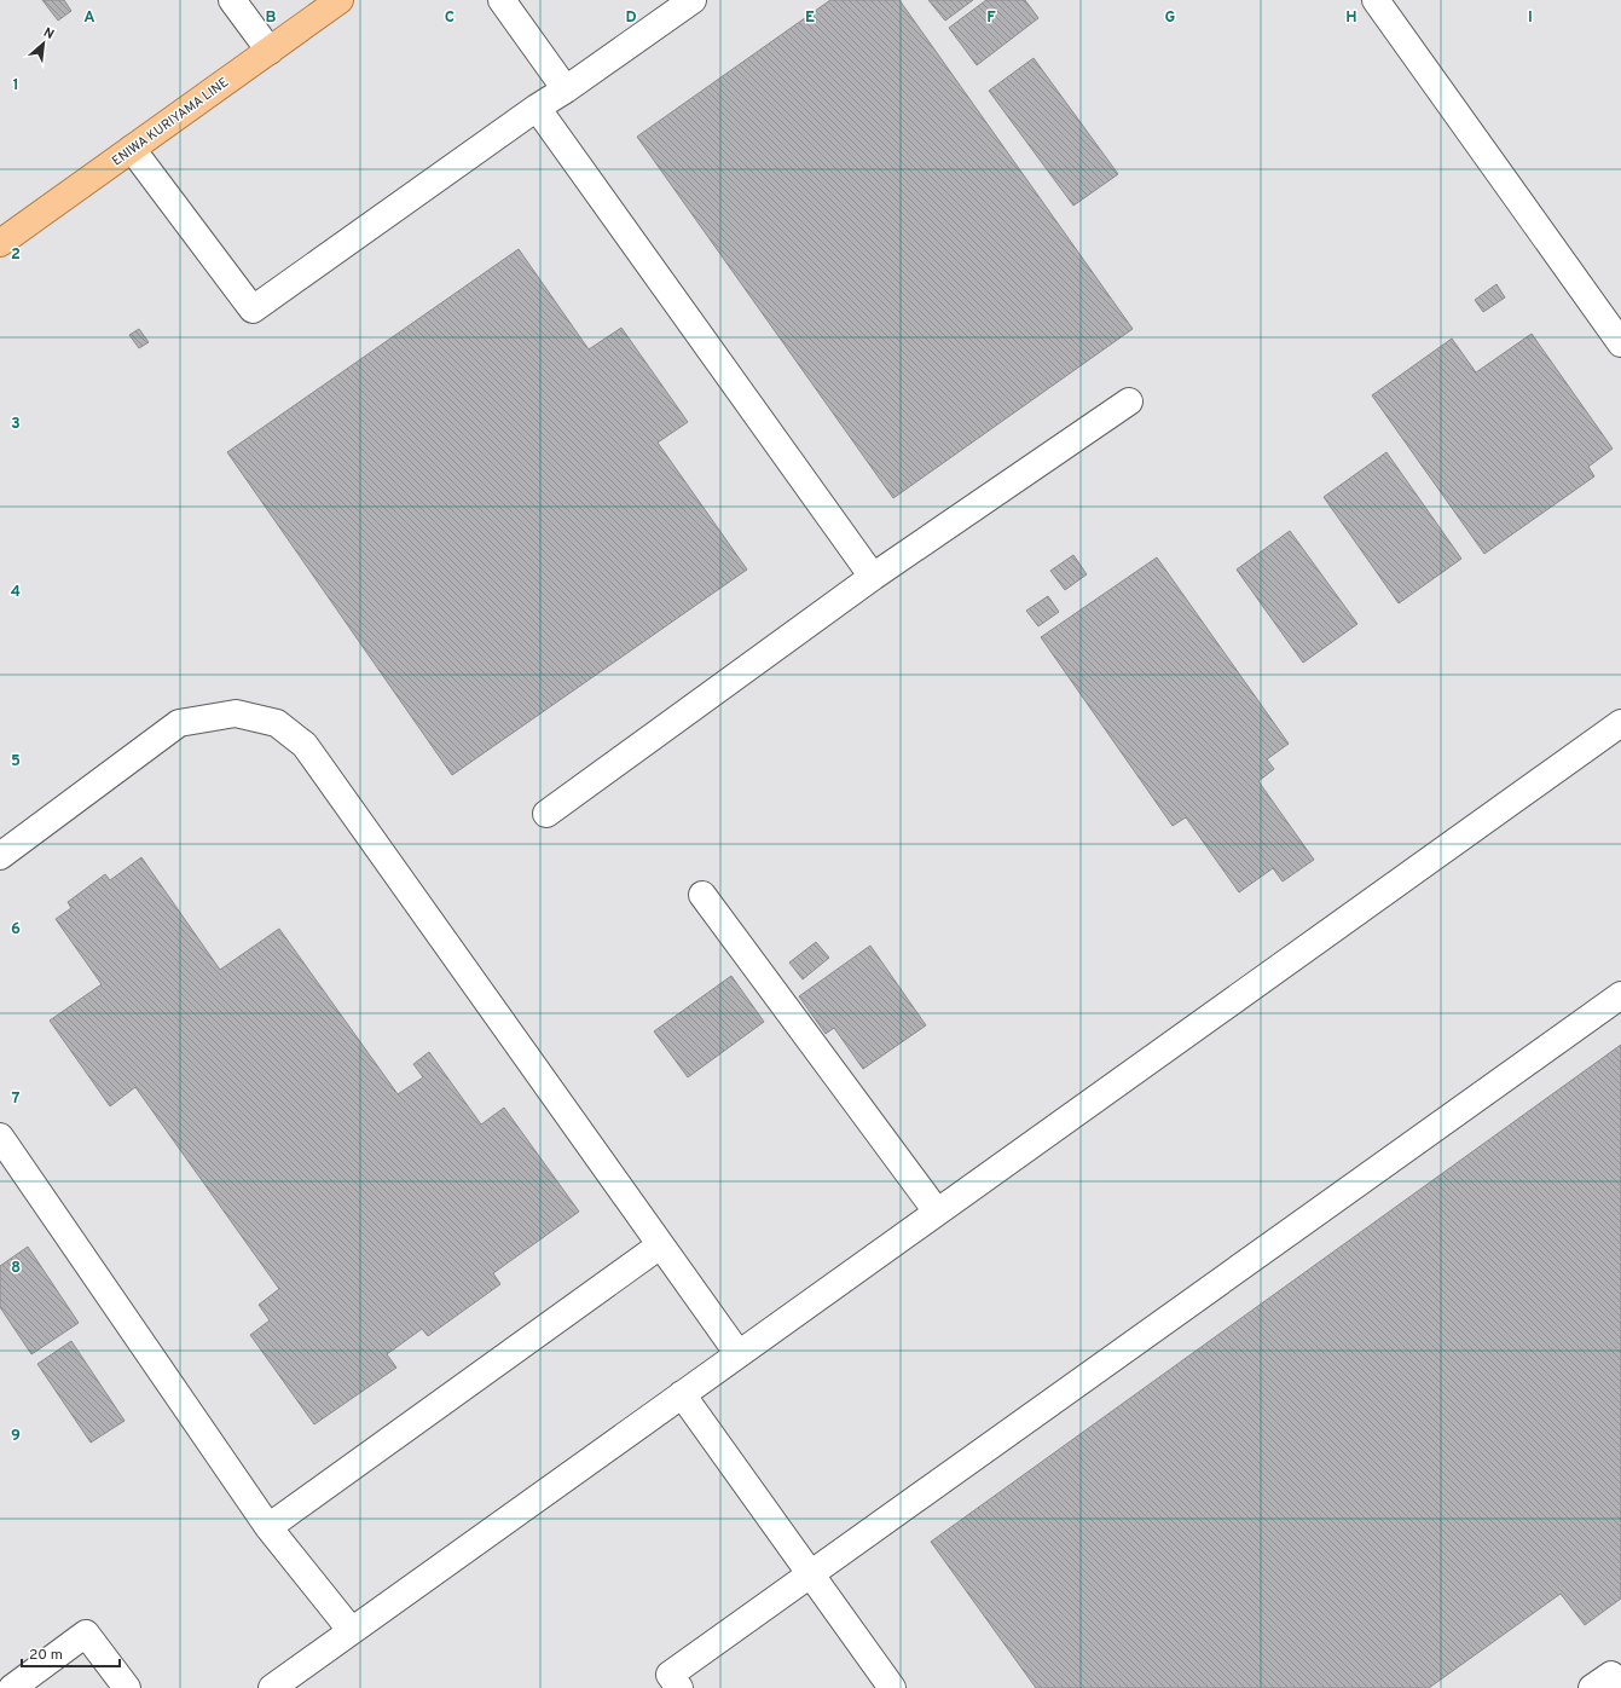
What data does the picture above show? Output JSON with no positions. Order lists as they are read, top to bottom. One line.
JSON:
{"streets":{"main road":["ENIWA KURIYAMA LINE"]},"scale_bar":"20 m","north":"top right","grid":{"columns":["A","B","C","D","E","F","G","H","I"],"rows":["1","2","3","4","5","6","7","8","9"]}}
